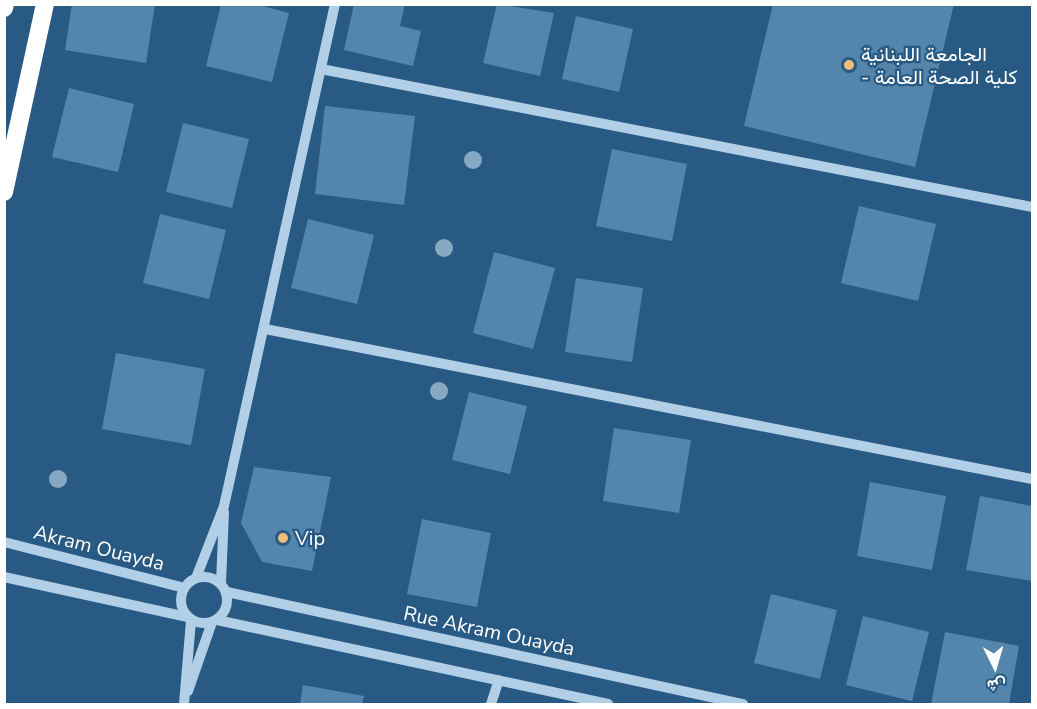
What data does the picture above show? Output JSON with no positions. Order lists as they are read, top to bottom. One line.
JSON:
{"streets":{"street":["Akram Ouayda","Rue Akram Ouayda"]},"crossings":[["Akram Ouayda","Rue Akram Ouayda"]],"places":["الجامعة اللبنانية - كلية الصحة العامة","Vip"],"north":"bottom"}
